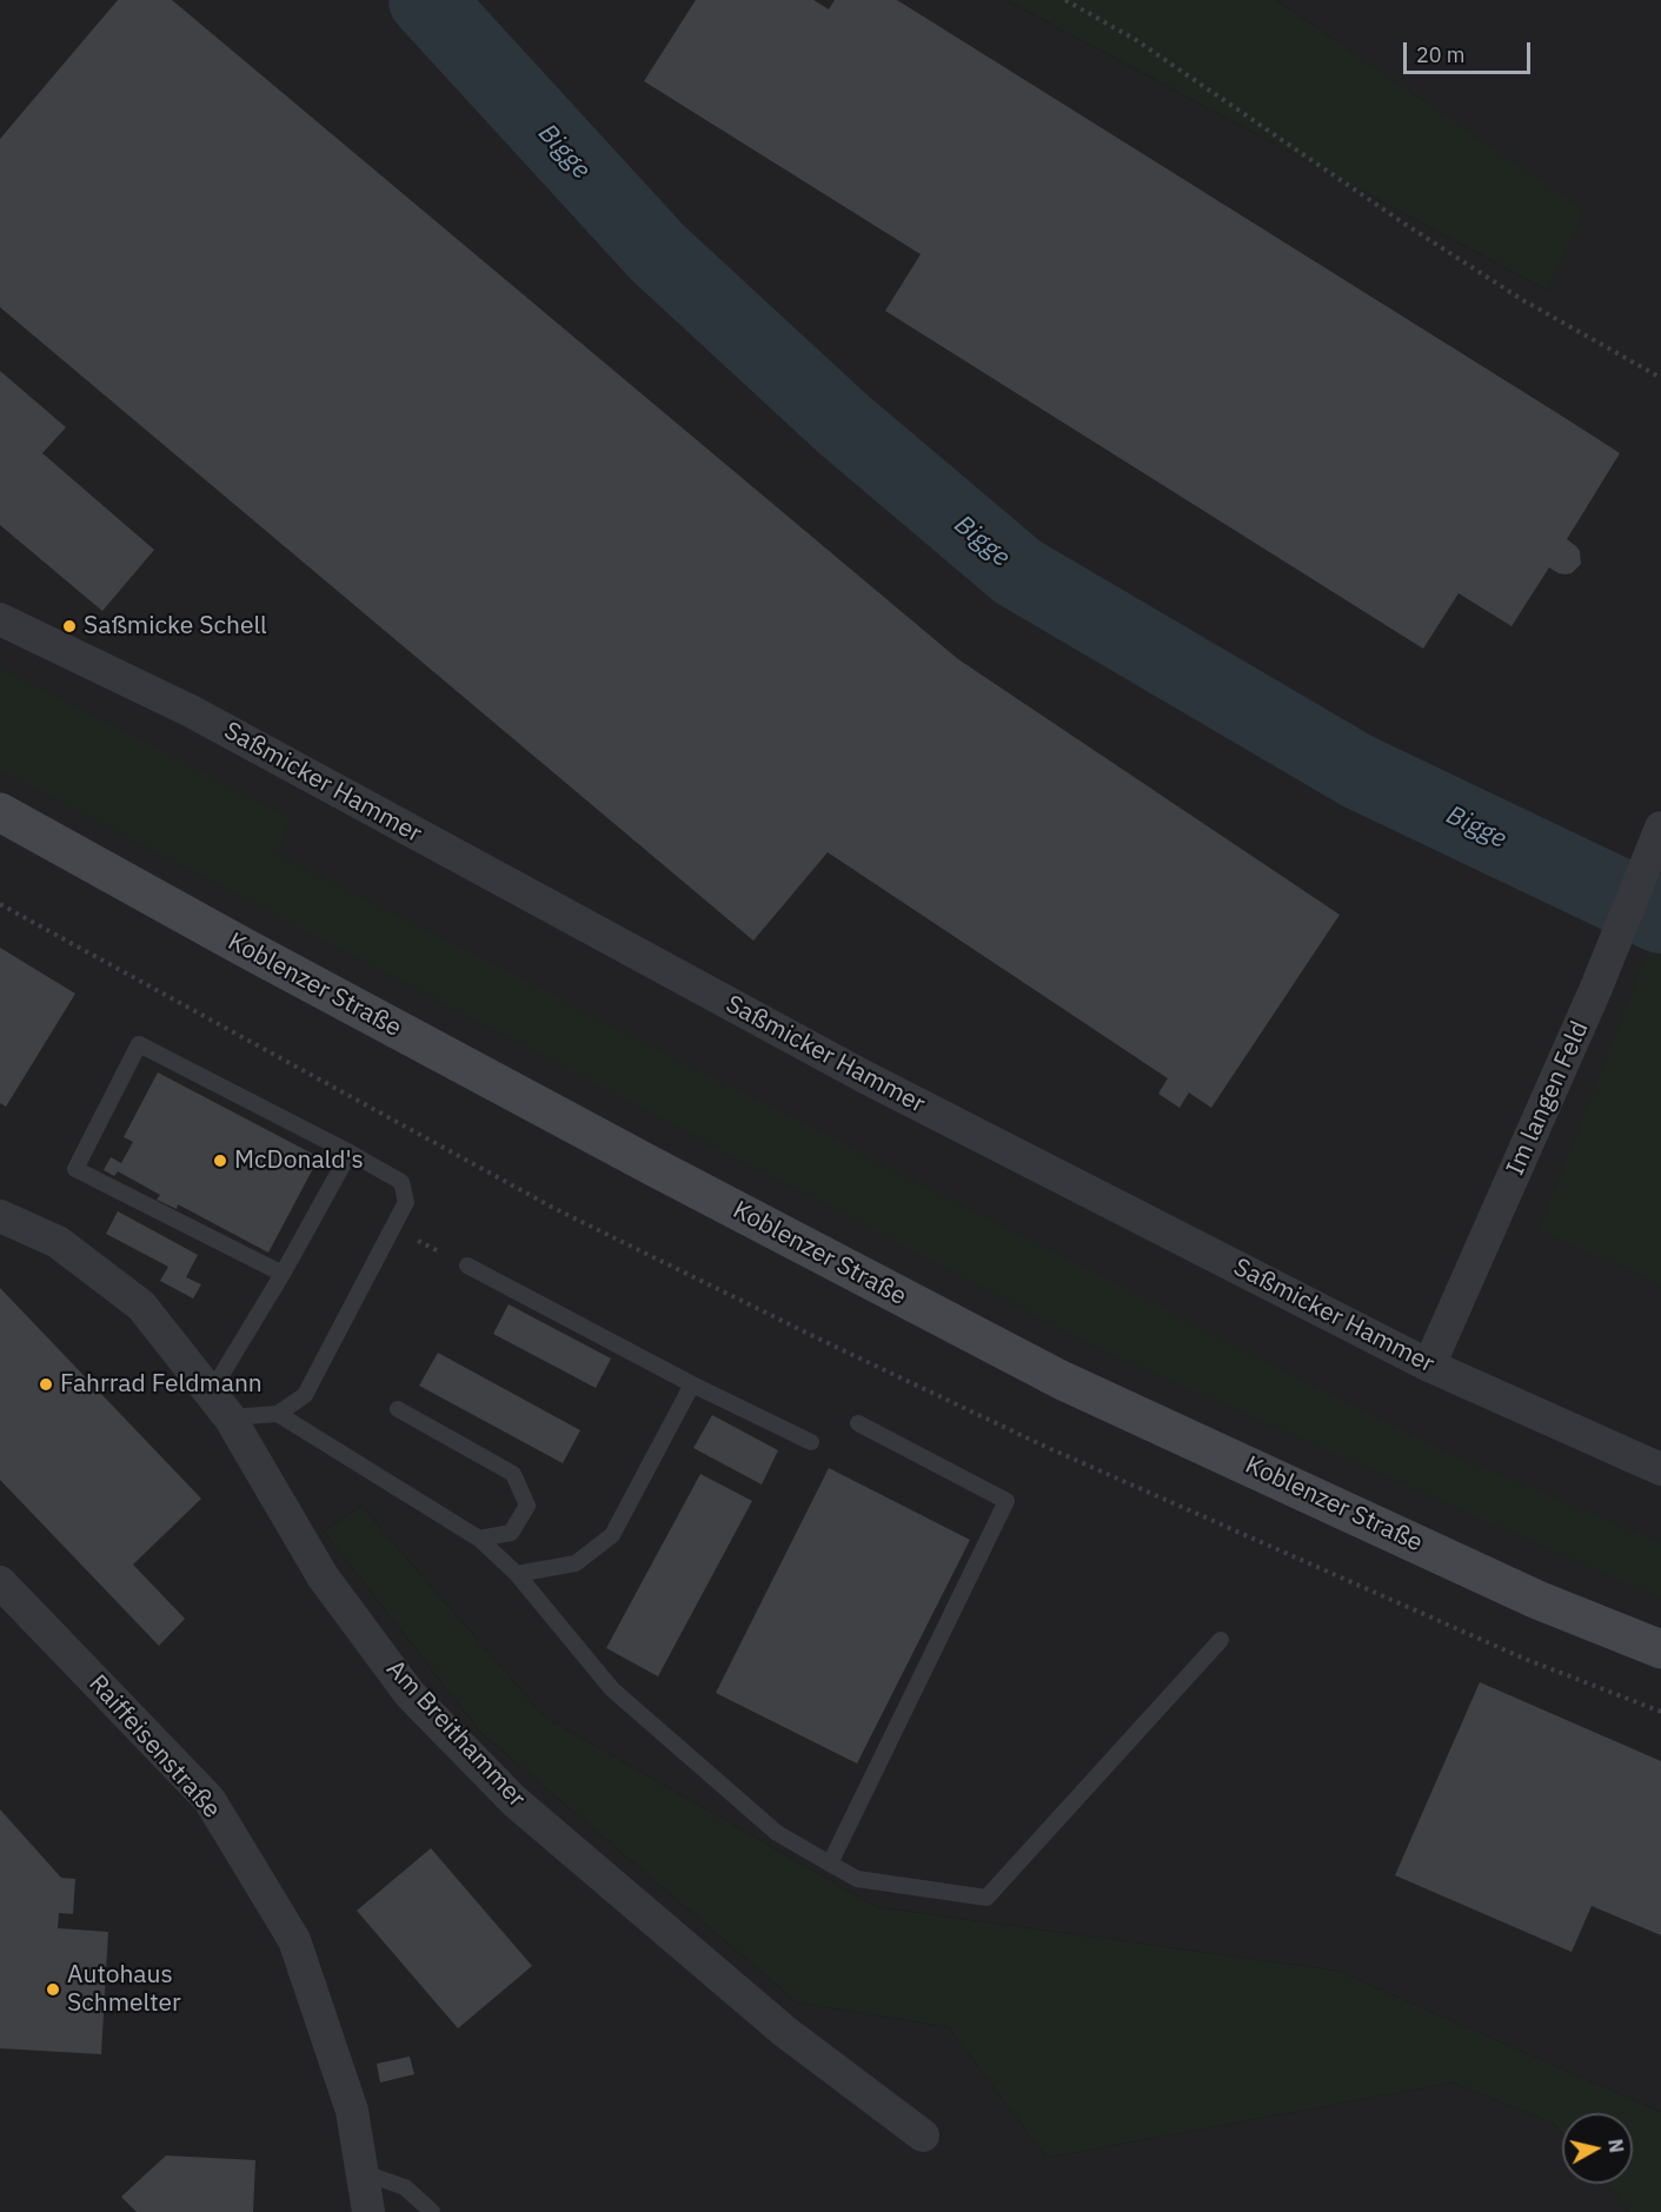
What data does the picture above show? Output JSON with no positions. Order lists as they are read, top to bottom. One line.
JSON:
{"streets":{"main road":["Koblenzer Straße"],"street":["Saßmicker Hammer","Im langen Feld","Am Breithammer","Raiffeisenstraße"]},"crossings":[["Saßmicker Hammer","Im langen Feld"]],"water":["Bigge"],"places":["Saßmicke Schell","McDonald's","Fahrrad Feldmann","Autohaus Schmelter"],"scale_bar":"20 m","north":"right"}
